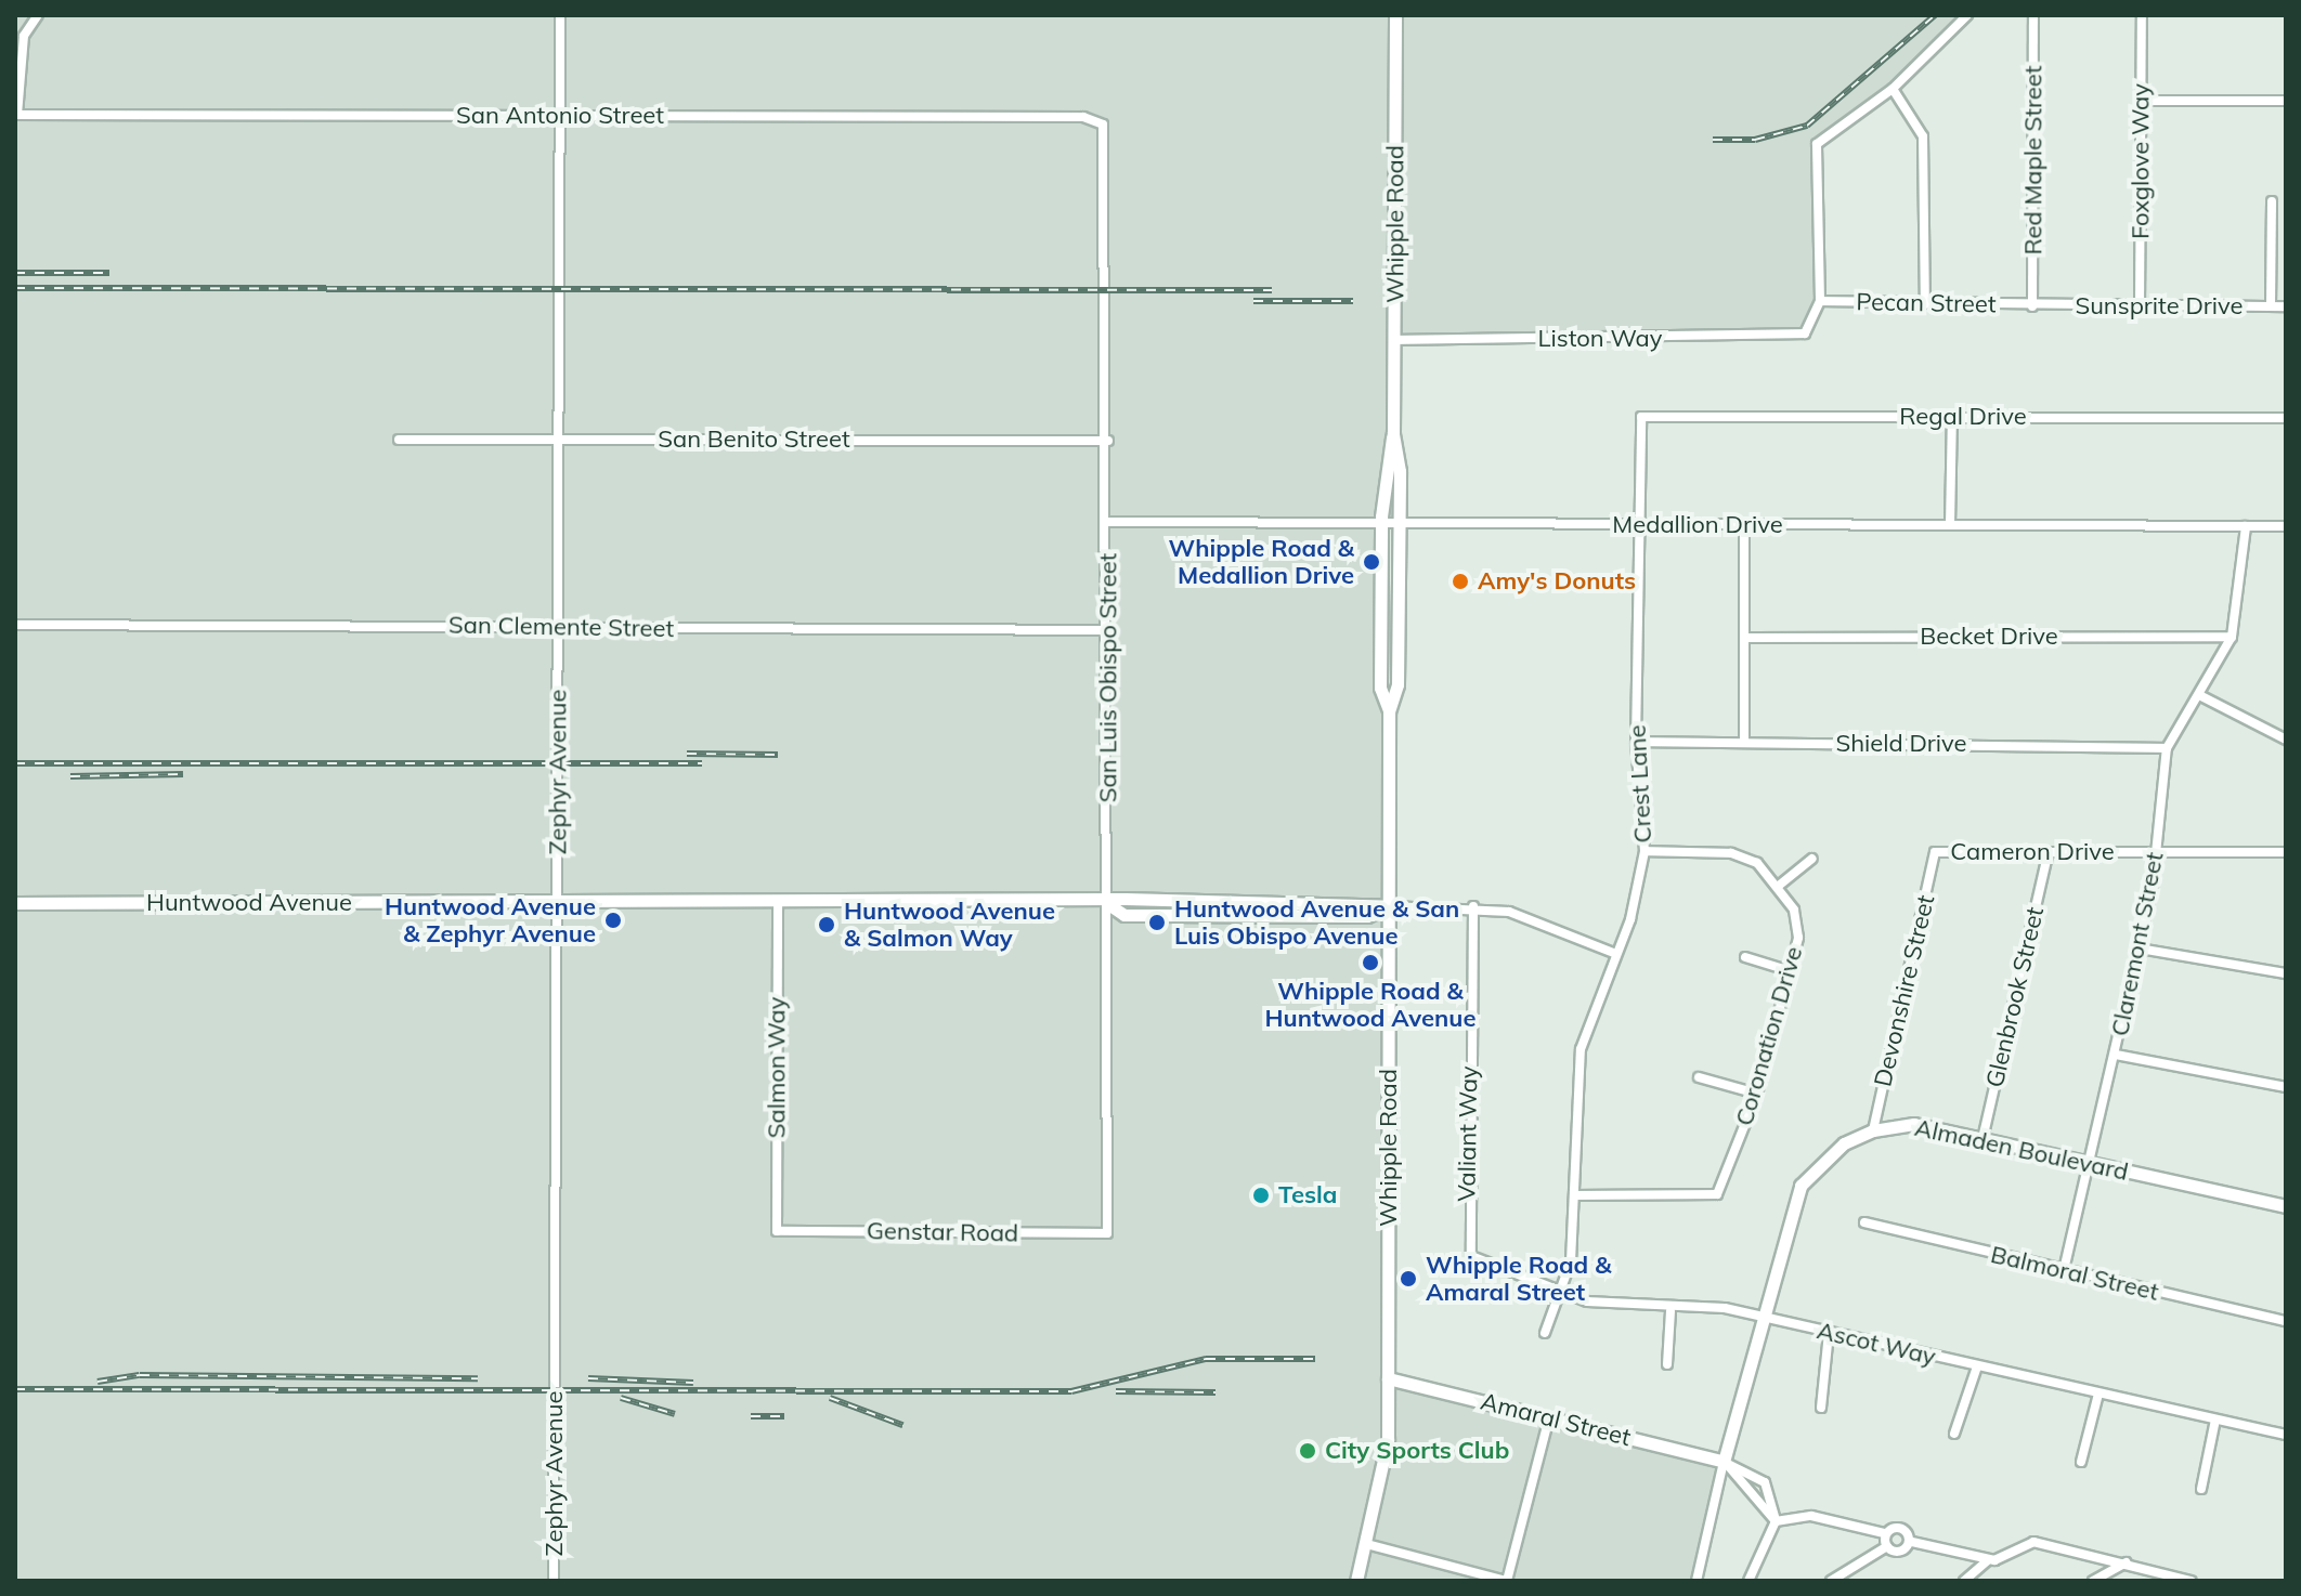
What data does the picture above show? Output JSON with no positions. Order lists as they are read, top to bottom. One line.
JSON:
{"streets":{"street":["San Antonio Street","Red Maple Street","Foxglove Way","Whipple Road","Pecan Street","Sunsprite Drive","Liston Way","Regal Drive","San Benito Street","Medallion Drive","San Clemente Street","Becket Drive","San Luis Obispo Street","Shield Drive","Zephyr Avenue","Crest Lane","Cameron Drive","Huntwood Avenue","Claremont Street","Devonshire Street","Glenbrook Street","Coronation Drive","Salmon Way","Valiant Way","Almaden Boulevard","Genstar Road","Balmoral Street","Ascot Way","Amaral Street"]},"crossings":[["San Antonio Street","San Luis Obispo Street"],["San Antonio Street","Zephyr Avenue"],["Red Maple Street","Pecan Street"],["Red Maple Street","Sunsprite Drive"],["Foxglove Way","Sunsprite Drive"],["Whipple Road","Liston Way"],["Whipple Road","Medallion Drive"],["Whipple Road","Huntwood Avenue"],["Whipple Road","Amaral Street"],["Pecan Street","Sunsprite Drive"],["Pecan Street","Liston Way"],["Regal Drive","Crest Lane"],["San Benito Street","San Luis Obispo Street"],["San Benito Street","Zephyr Avenue"],["Medallion Drive","San Luis Obispo Street"],["Medallion Drive","Crest Lane"],["Medallion Drive","Claremont Street"],["San Clemente Street","San Luis Obispo Street"],["San Clemente Street","Zephyr Avenue"],["Becket Drive","Claremont Street"],["San Luis Obispo Street","Huntwood Avenue"],["San Luis Obispo Street","Genstar Road"],["Shield Drive","Crest Lane"],["Shield Drive","Claremont Street"],["Zephyr Avenue","Huntwood Avenue"],["Crest Lane","Huntwood Avenue"],["Crest Lane","Coronation Drive"],["Crest Lane","Ascot Way"],["Cameron Drive","Claremont Street"],["Cameron Drive","Devonshire Street"],["Cameron Drive","Glenbrook Street"],["Huntwood Avenue","Salmon Way"],["Huntwood Avenue","Valiant Way"],["Claremont Street","Almaden Boulevard"],["Claremont Street","Balmoral Street"],["Devonshire Street","Almaden Boulevard"],["Glenbrook Street","Almaden Boulevard"],["Salmon Way","Genstar Road"],["Valiant Way","Ascot Way"],["Almaden Boulevard","Ascot Way"],["Almaden Boulevard","Amaral Street"]],"places":["Whipple Road & Medallion Drive","Amy's Donuts","Huntwood Avenue & Zephyr Avenue","Huntwood Avenue & San Luis Obispo Avenue","Huntwood Avenue & Salmon Way","Whipple Road & Huntwood Avenue","Tesla","Whipple Road & Amaral Street","City Sports Club"]}
